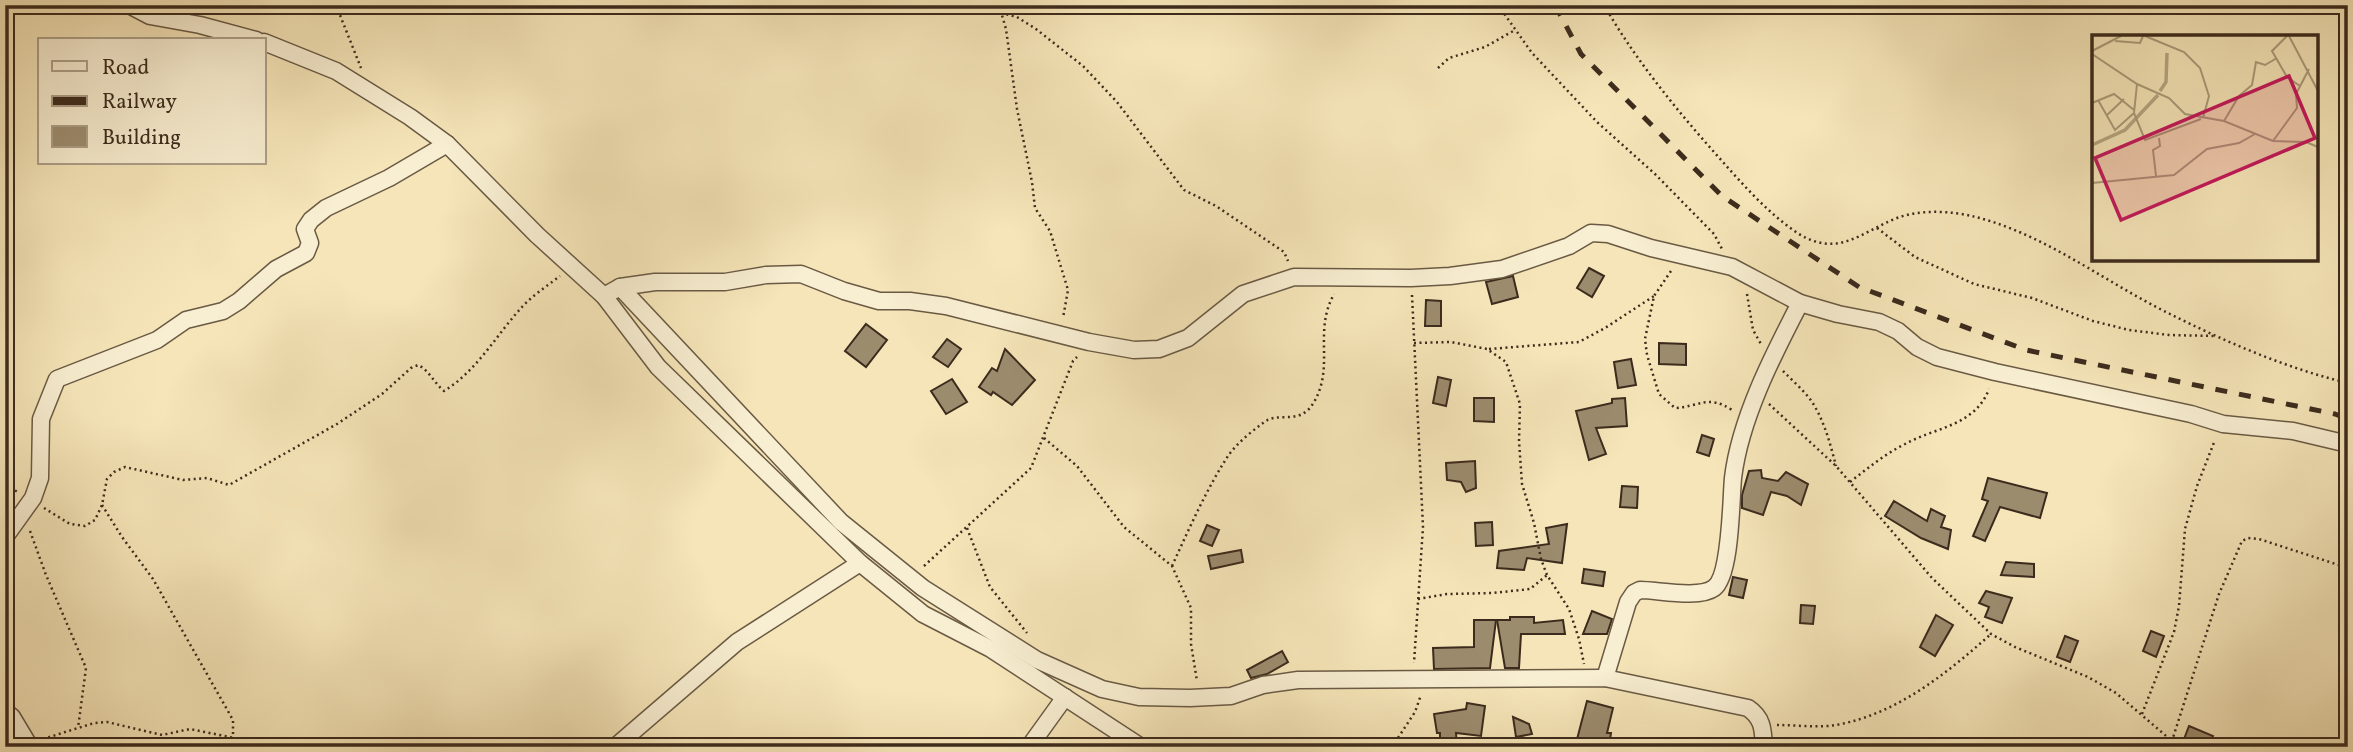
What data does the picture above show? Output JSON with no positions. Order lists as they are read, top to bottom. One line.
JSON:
{"legend":["Road","Railway","Building"]}
